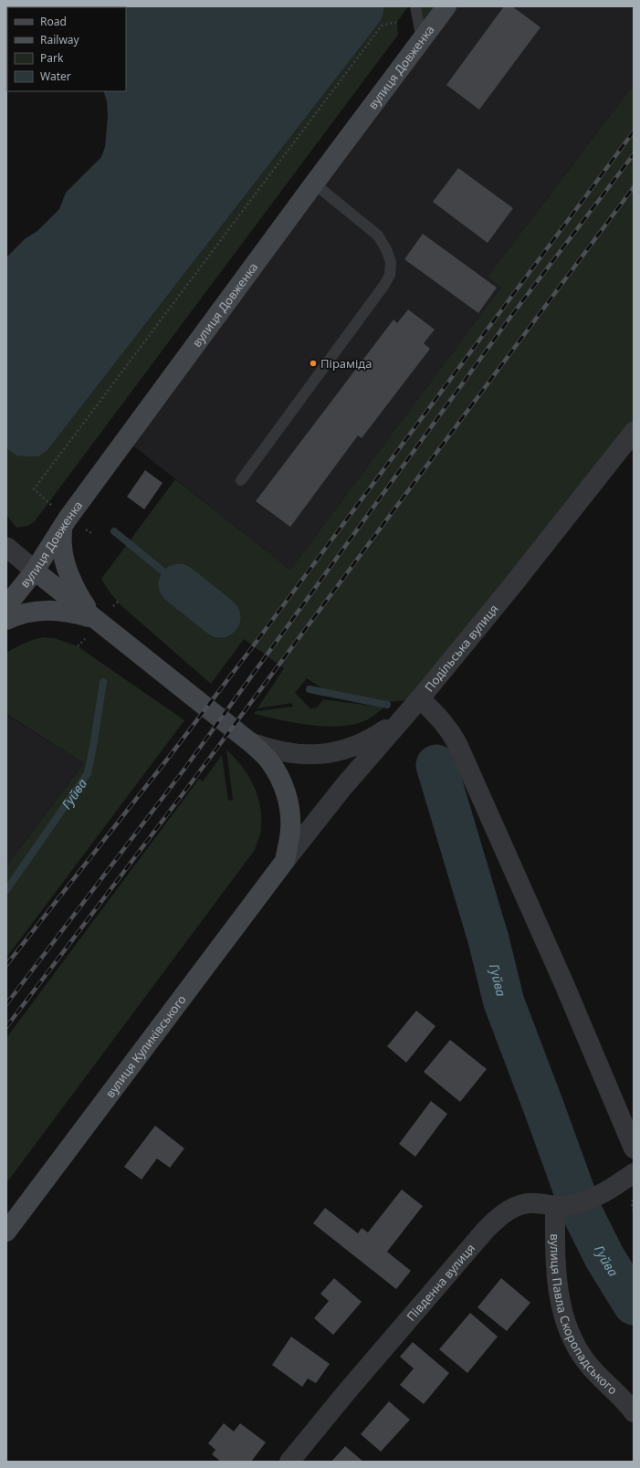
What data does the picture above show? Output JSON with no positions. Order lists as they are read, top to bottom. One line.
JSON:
{"streets":{"street":["вулиця Довженка","Подільська вулиця","вулиця Куликівського","Південна вулиця","вулиця Павла Скоропадського"]},"crossings":[["Подільська вулиця","вулиця Куликівського"],["Південна вулиця","вулиця Павла Скоропадського"]],"water":["Гуйва"],"places":["Піраміда"],"legend":["Road","Railway","Park","Water"]}
